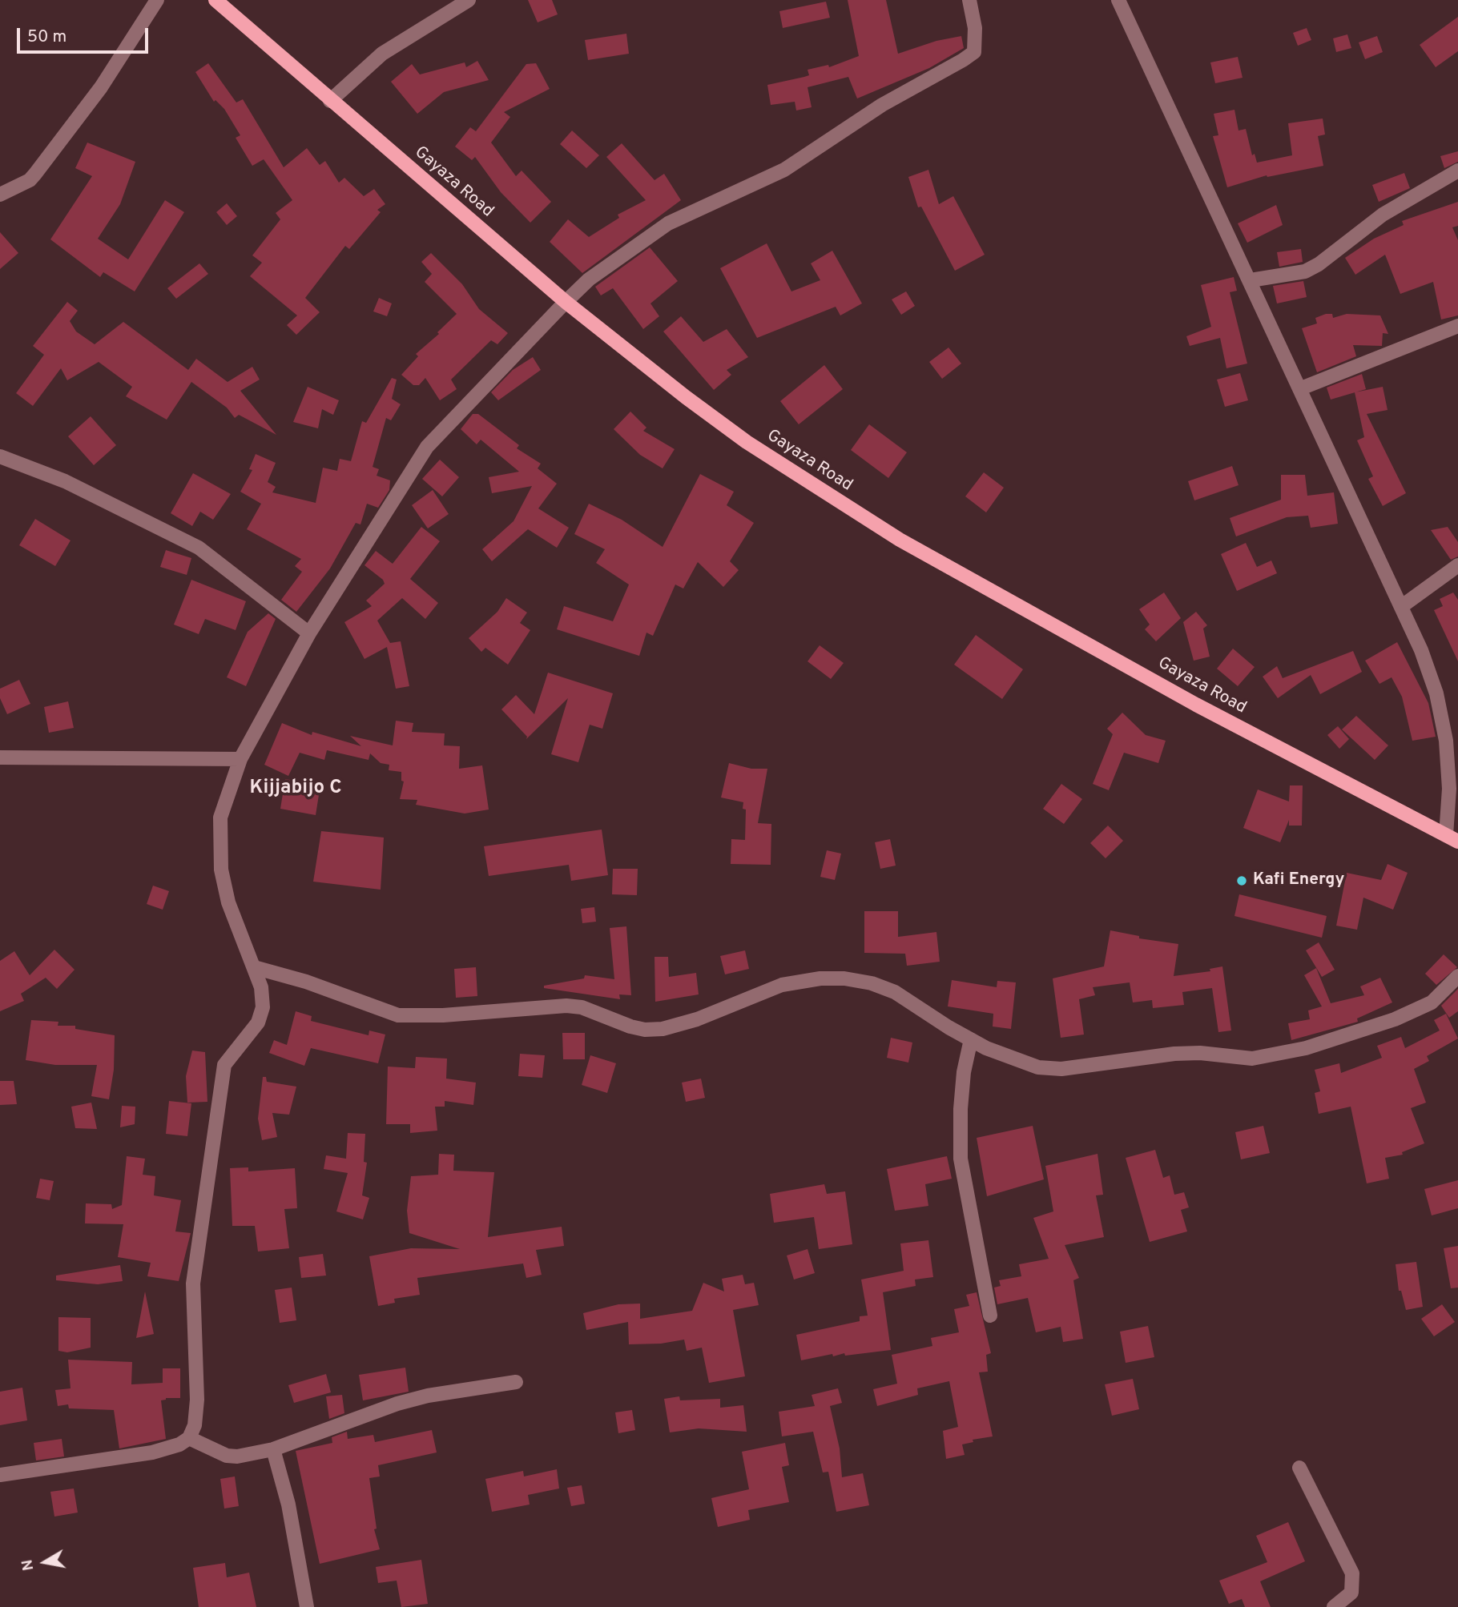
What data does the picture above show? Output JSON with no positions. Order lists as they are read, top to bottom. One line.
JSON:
{"streets":{"main road":["Gayaza Road"]},"districts":["Kijjabijo C"],"places":["Kafi Energy"],"scale_bar":"50 m","north":"left"}
